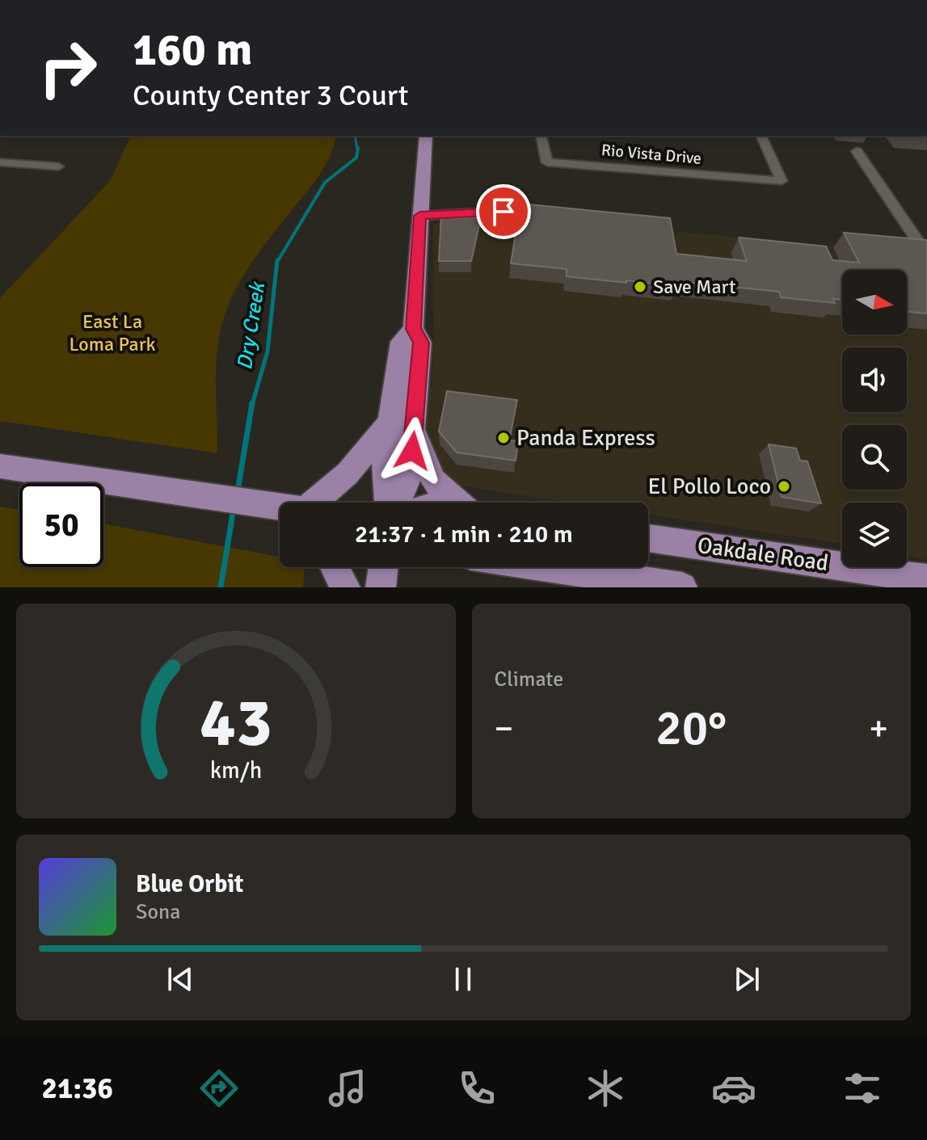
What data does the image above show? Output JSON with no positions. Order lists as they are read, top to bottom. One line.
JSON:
{"streets":{"main road":["Oakdale Road"],"street":["Rio Vista Drive"]},"water":["Dry Creek"],"parks":["East La Loma Park"],"places":["Save Mart","Panda Express","El Pollo Loco"],"north":"right","page":{"turn":["160 m","County Center 3 Court"],"limit":"50","trip":"21:37 · 1 min · 210 m","tile":"Climate","heat":["−","20°","+"],"song":["Blue Orbit","Sona"],"tabs":"21:36","gauge":["43","km/h"]}}
